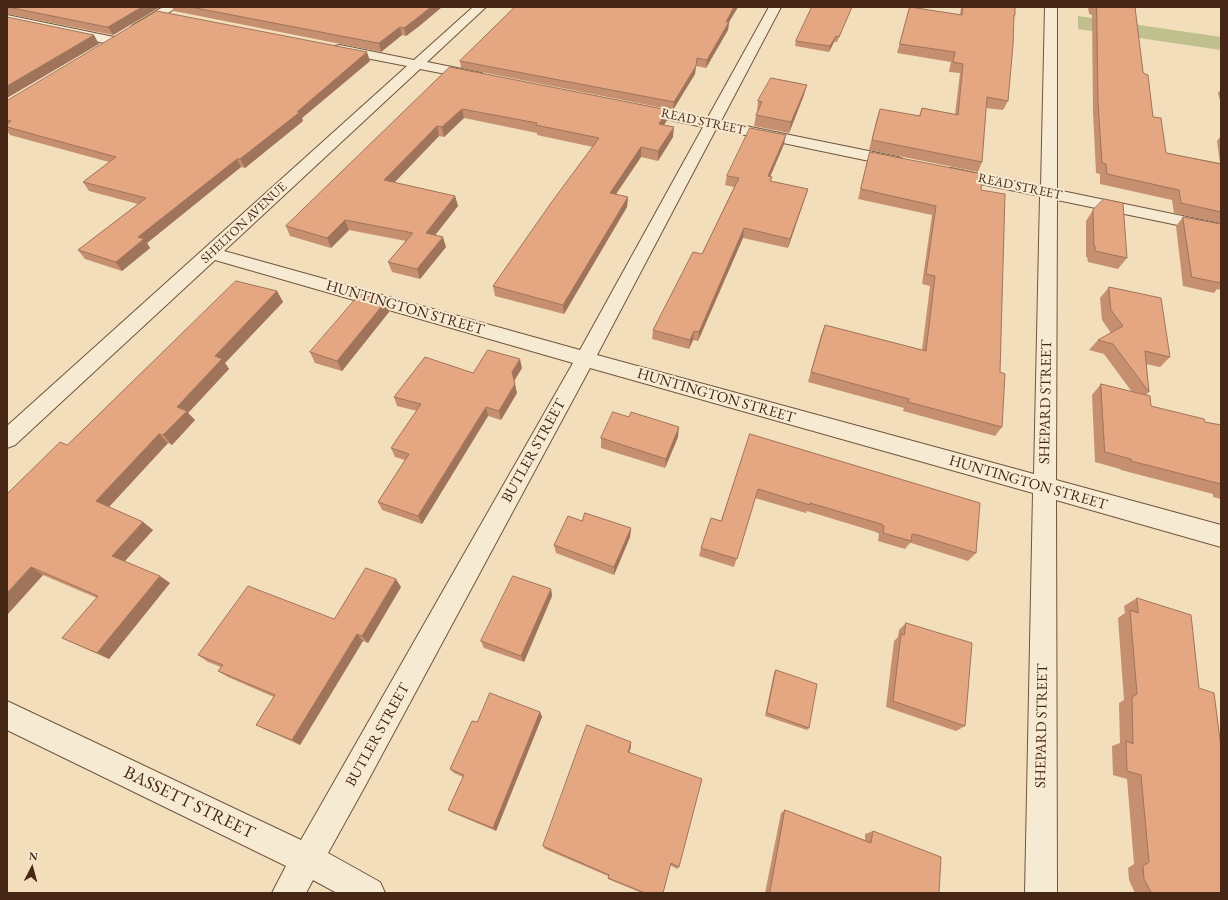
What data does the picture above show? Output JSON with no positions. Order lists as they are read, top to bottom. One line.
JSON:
{"streets":{"street":["READ STREET","SHELTON AVENUE","HUNTINGTON STREET","SHEPARD STREET","BUTLER STREET","BASSETT STREET"]},"crossings":[["READ STREET","SHEPARD STREET"],["READ STREET","BUTLER STREET"],["SHELTON AVENUE","HUNTINGTON STREET"],["HUNTINGTON STREET","SHEPARD STREET"],["HUNTINGTON STREET","BUTLER STREET"],["BUTLER STREET","BASSETT STREET"]],"north":"top"}
